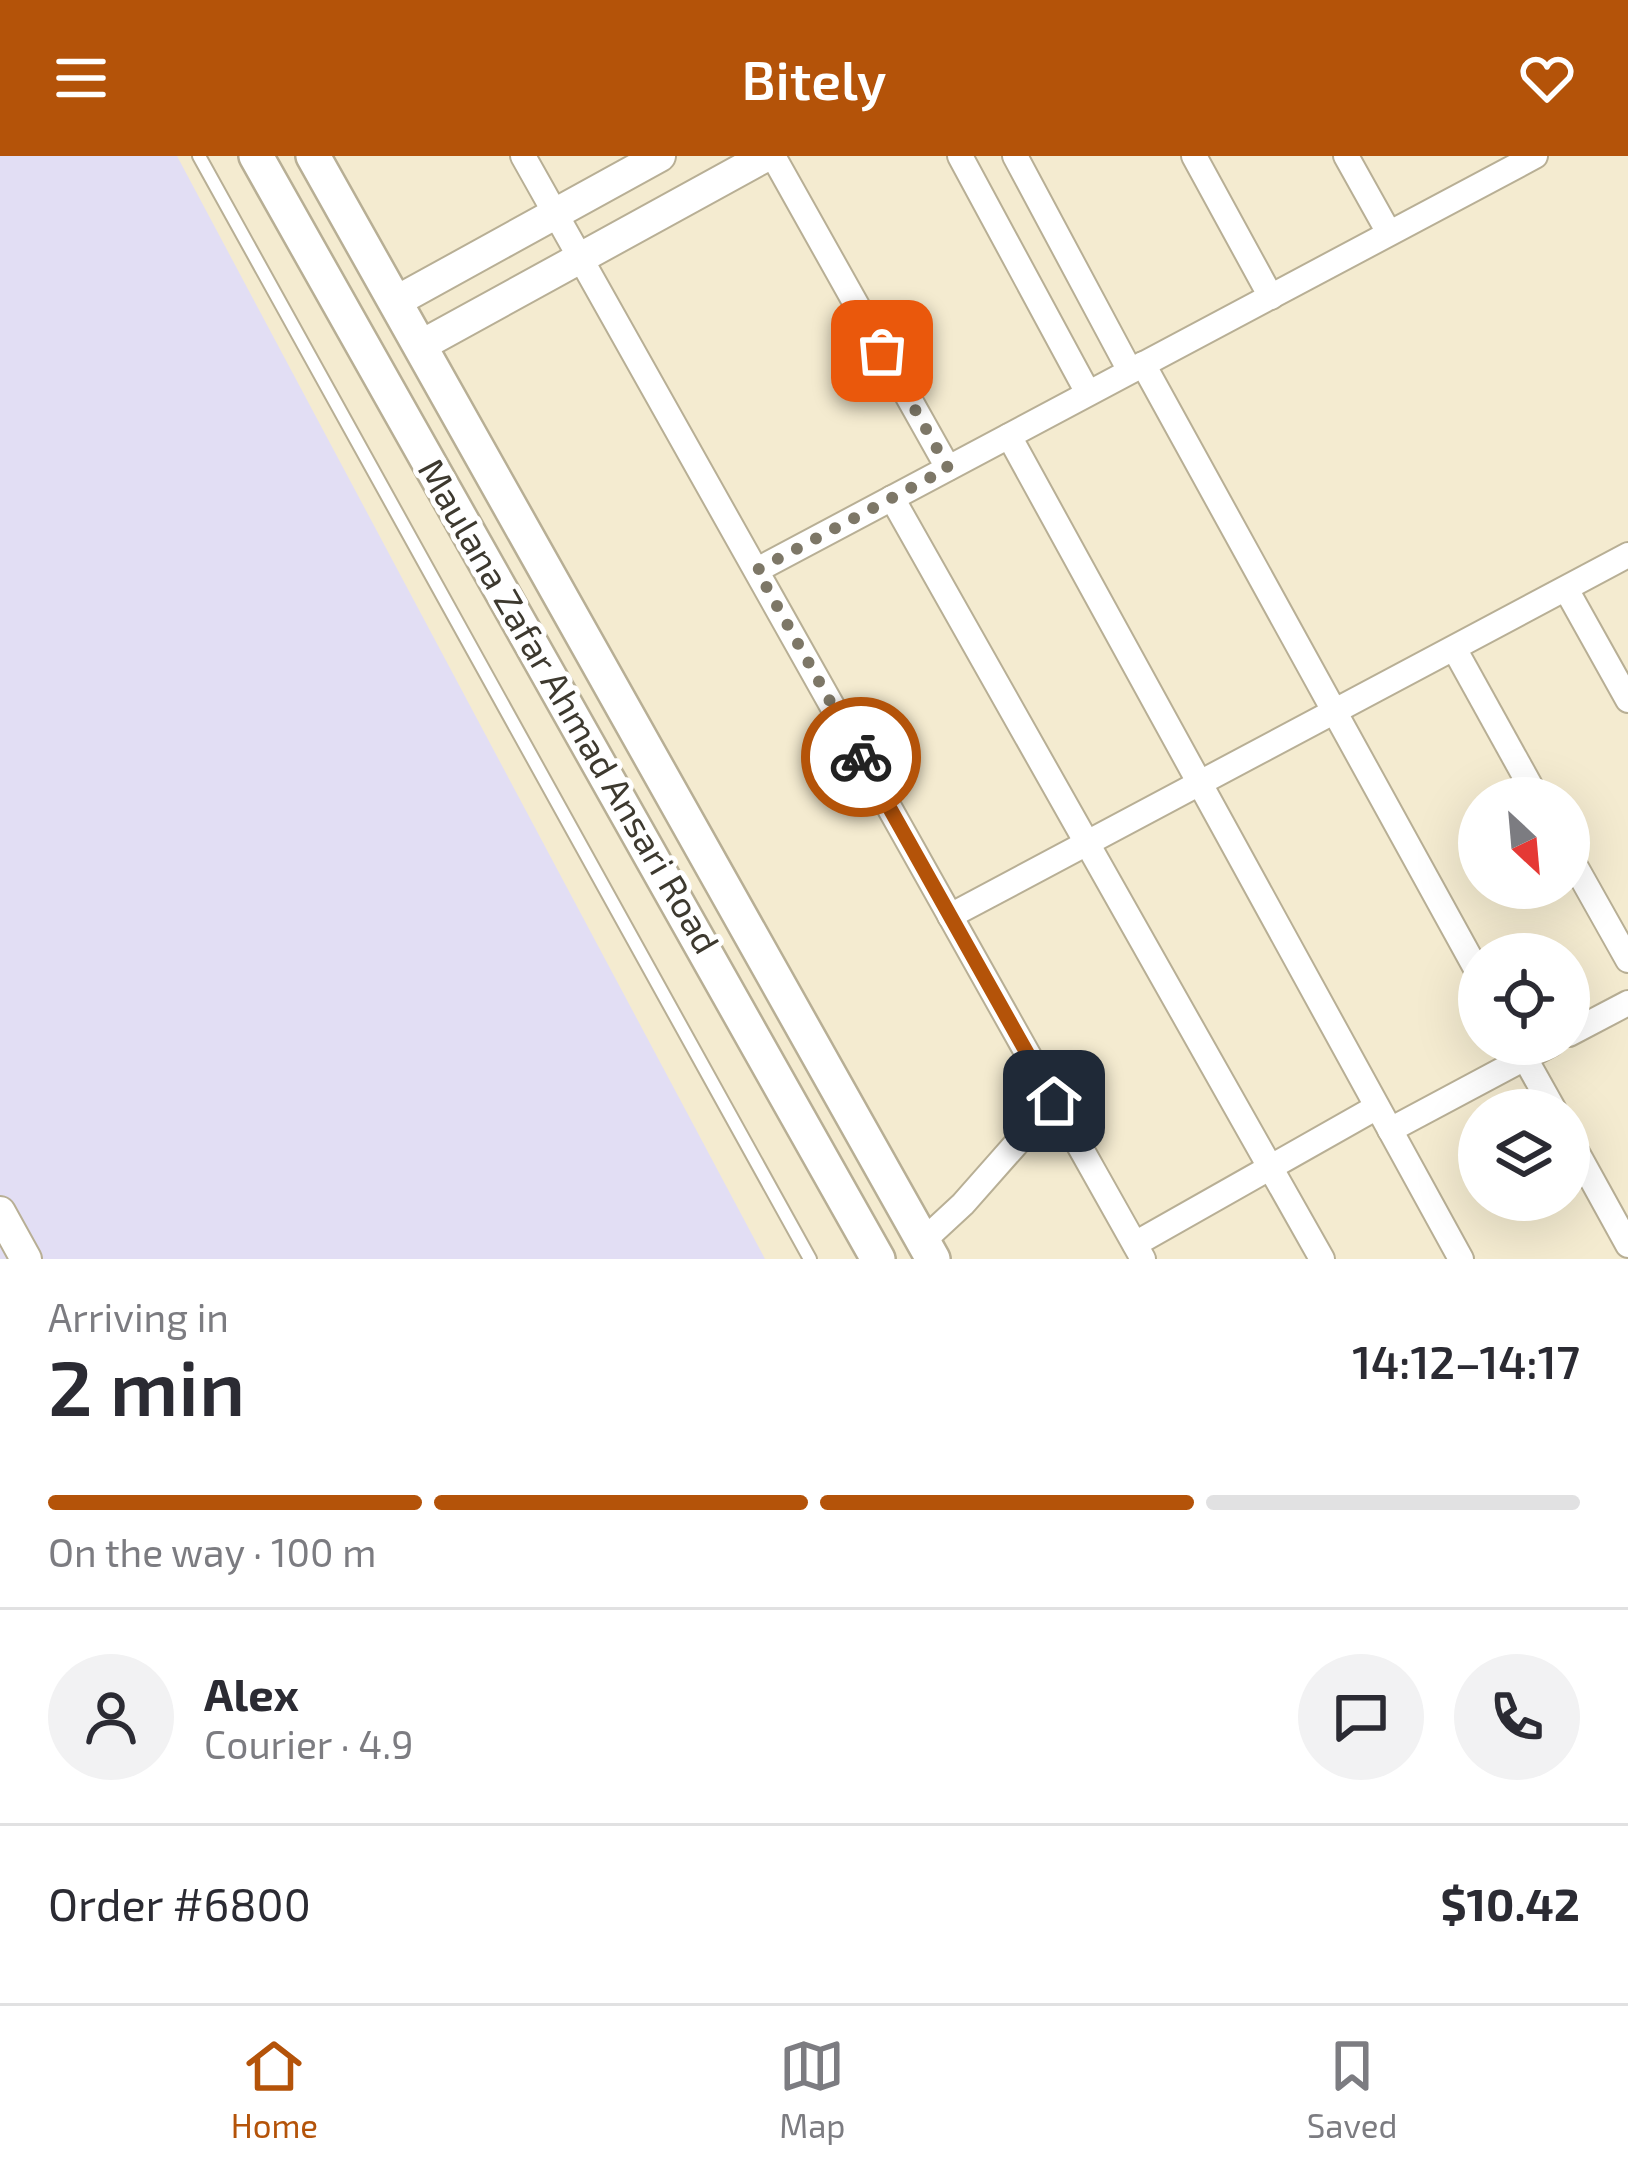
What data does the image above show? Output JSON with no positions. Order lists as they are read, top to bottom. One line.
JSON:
{"streets":{"main road":["Maulana Zafar Ahmad Ansari Road"]},"north":"bottom right","page":{"header":"Bitely","heading":["2 min","Arriving in","14:12–14:17"],"panel":["Alex","Courier · 4.9","Order #6800","$10.42"],"bar":"On the way · 100 m","tabs":["Home","Map","Saved"]}}
